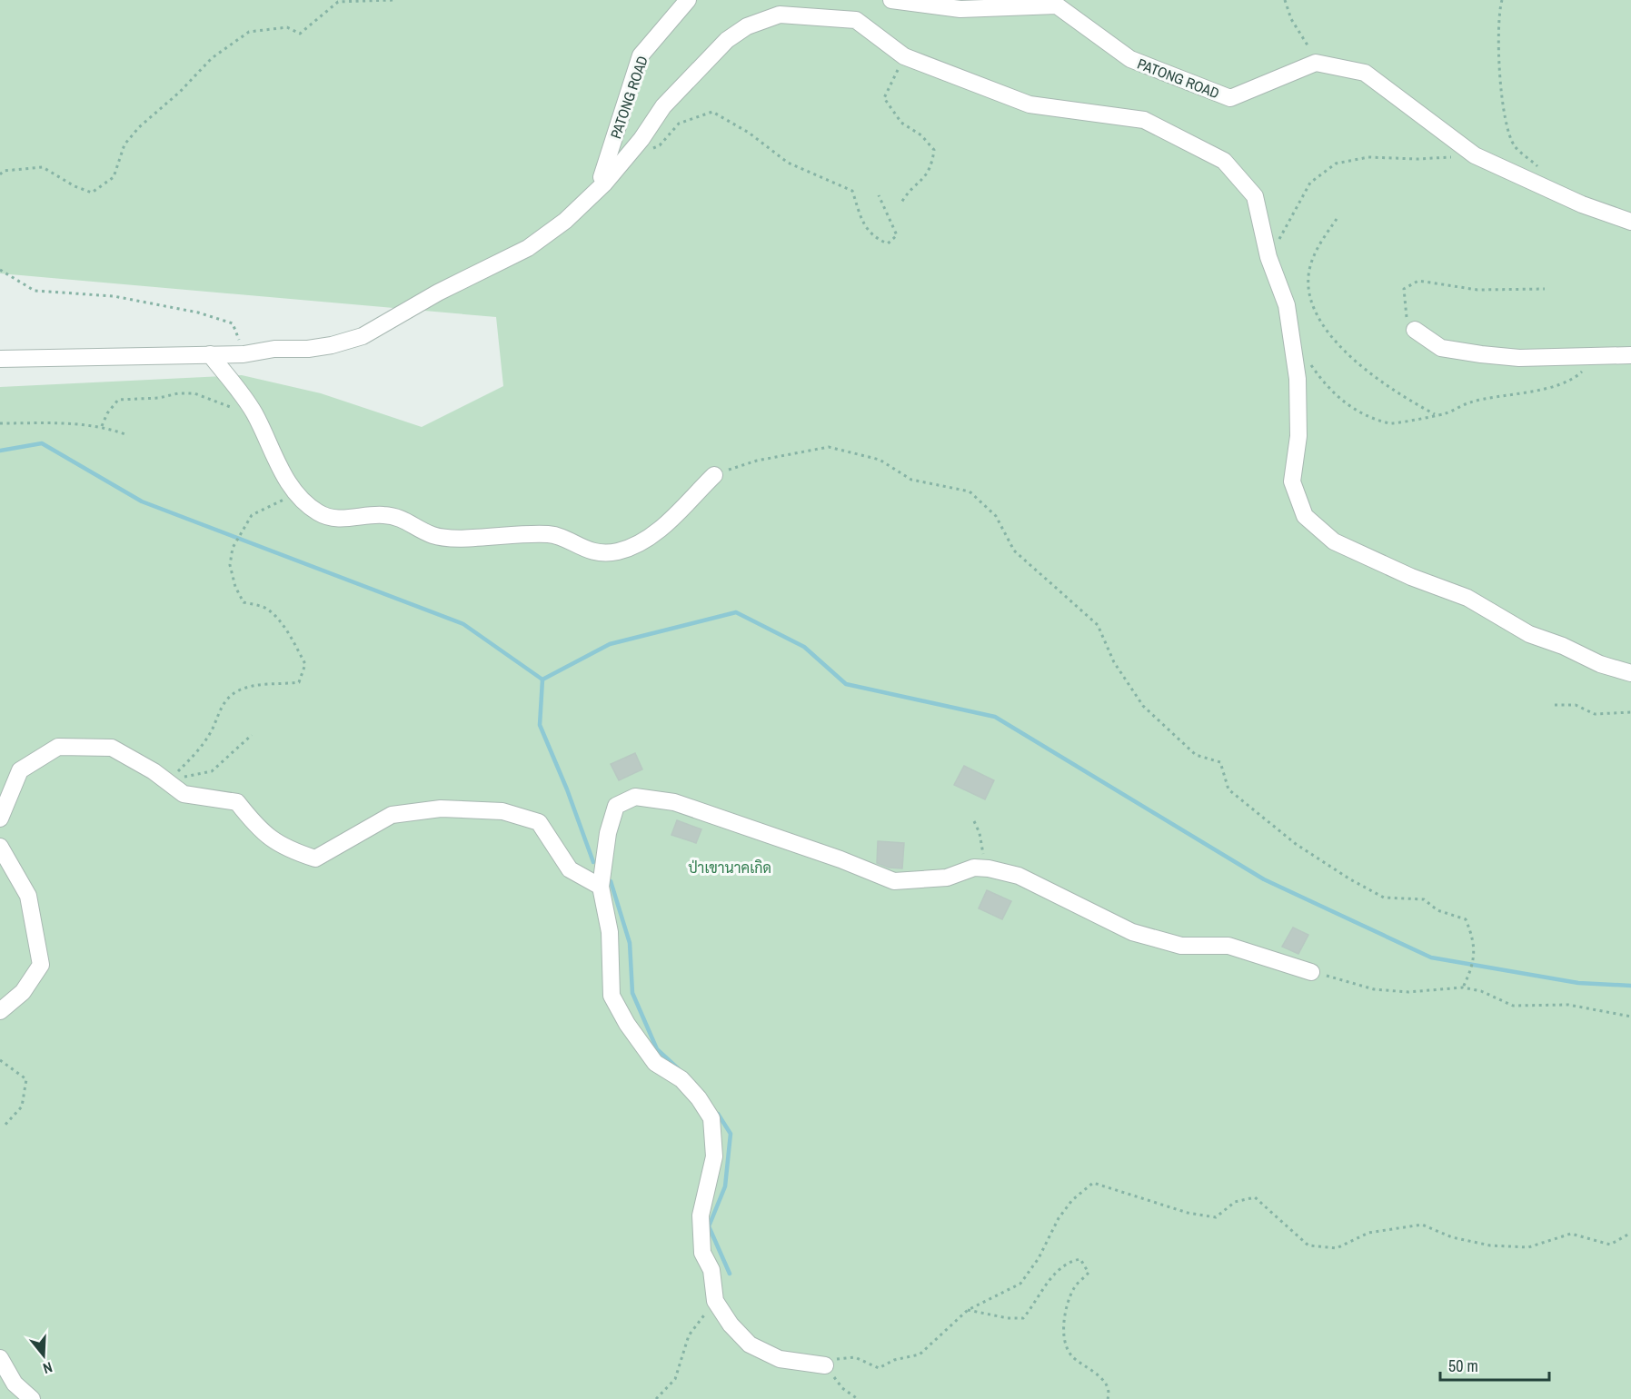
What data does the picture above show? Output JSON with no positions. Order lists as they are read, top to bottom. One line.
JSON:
{"streets":{"street":["PATONG ROAD"]},"parks":["ป่าเขานาคเกิด"],"scale_bar":"50 m","north":"bottom"}
